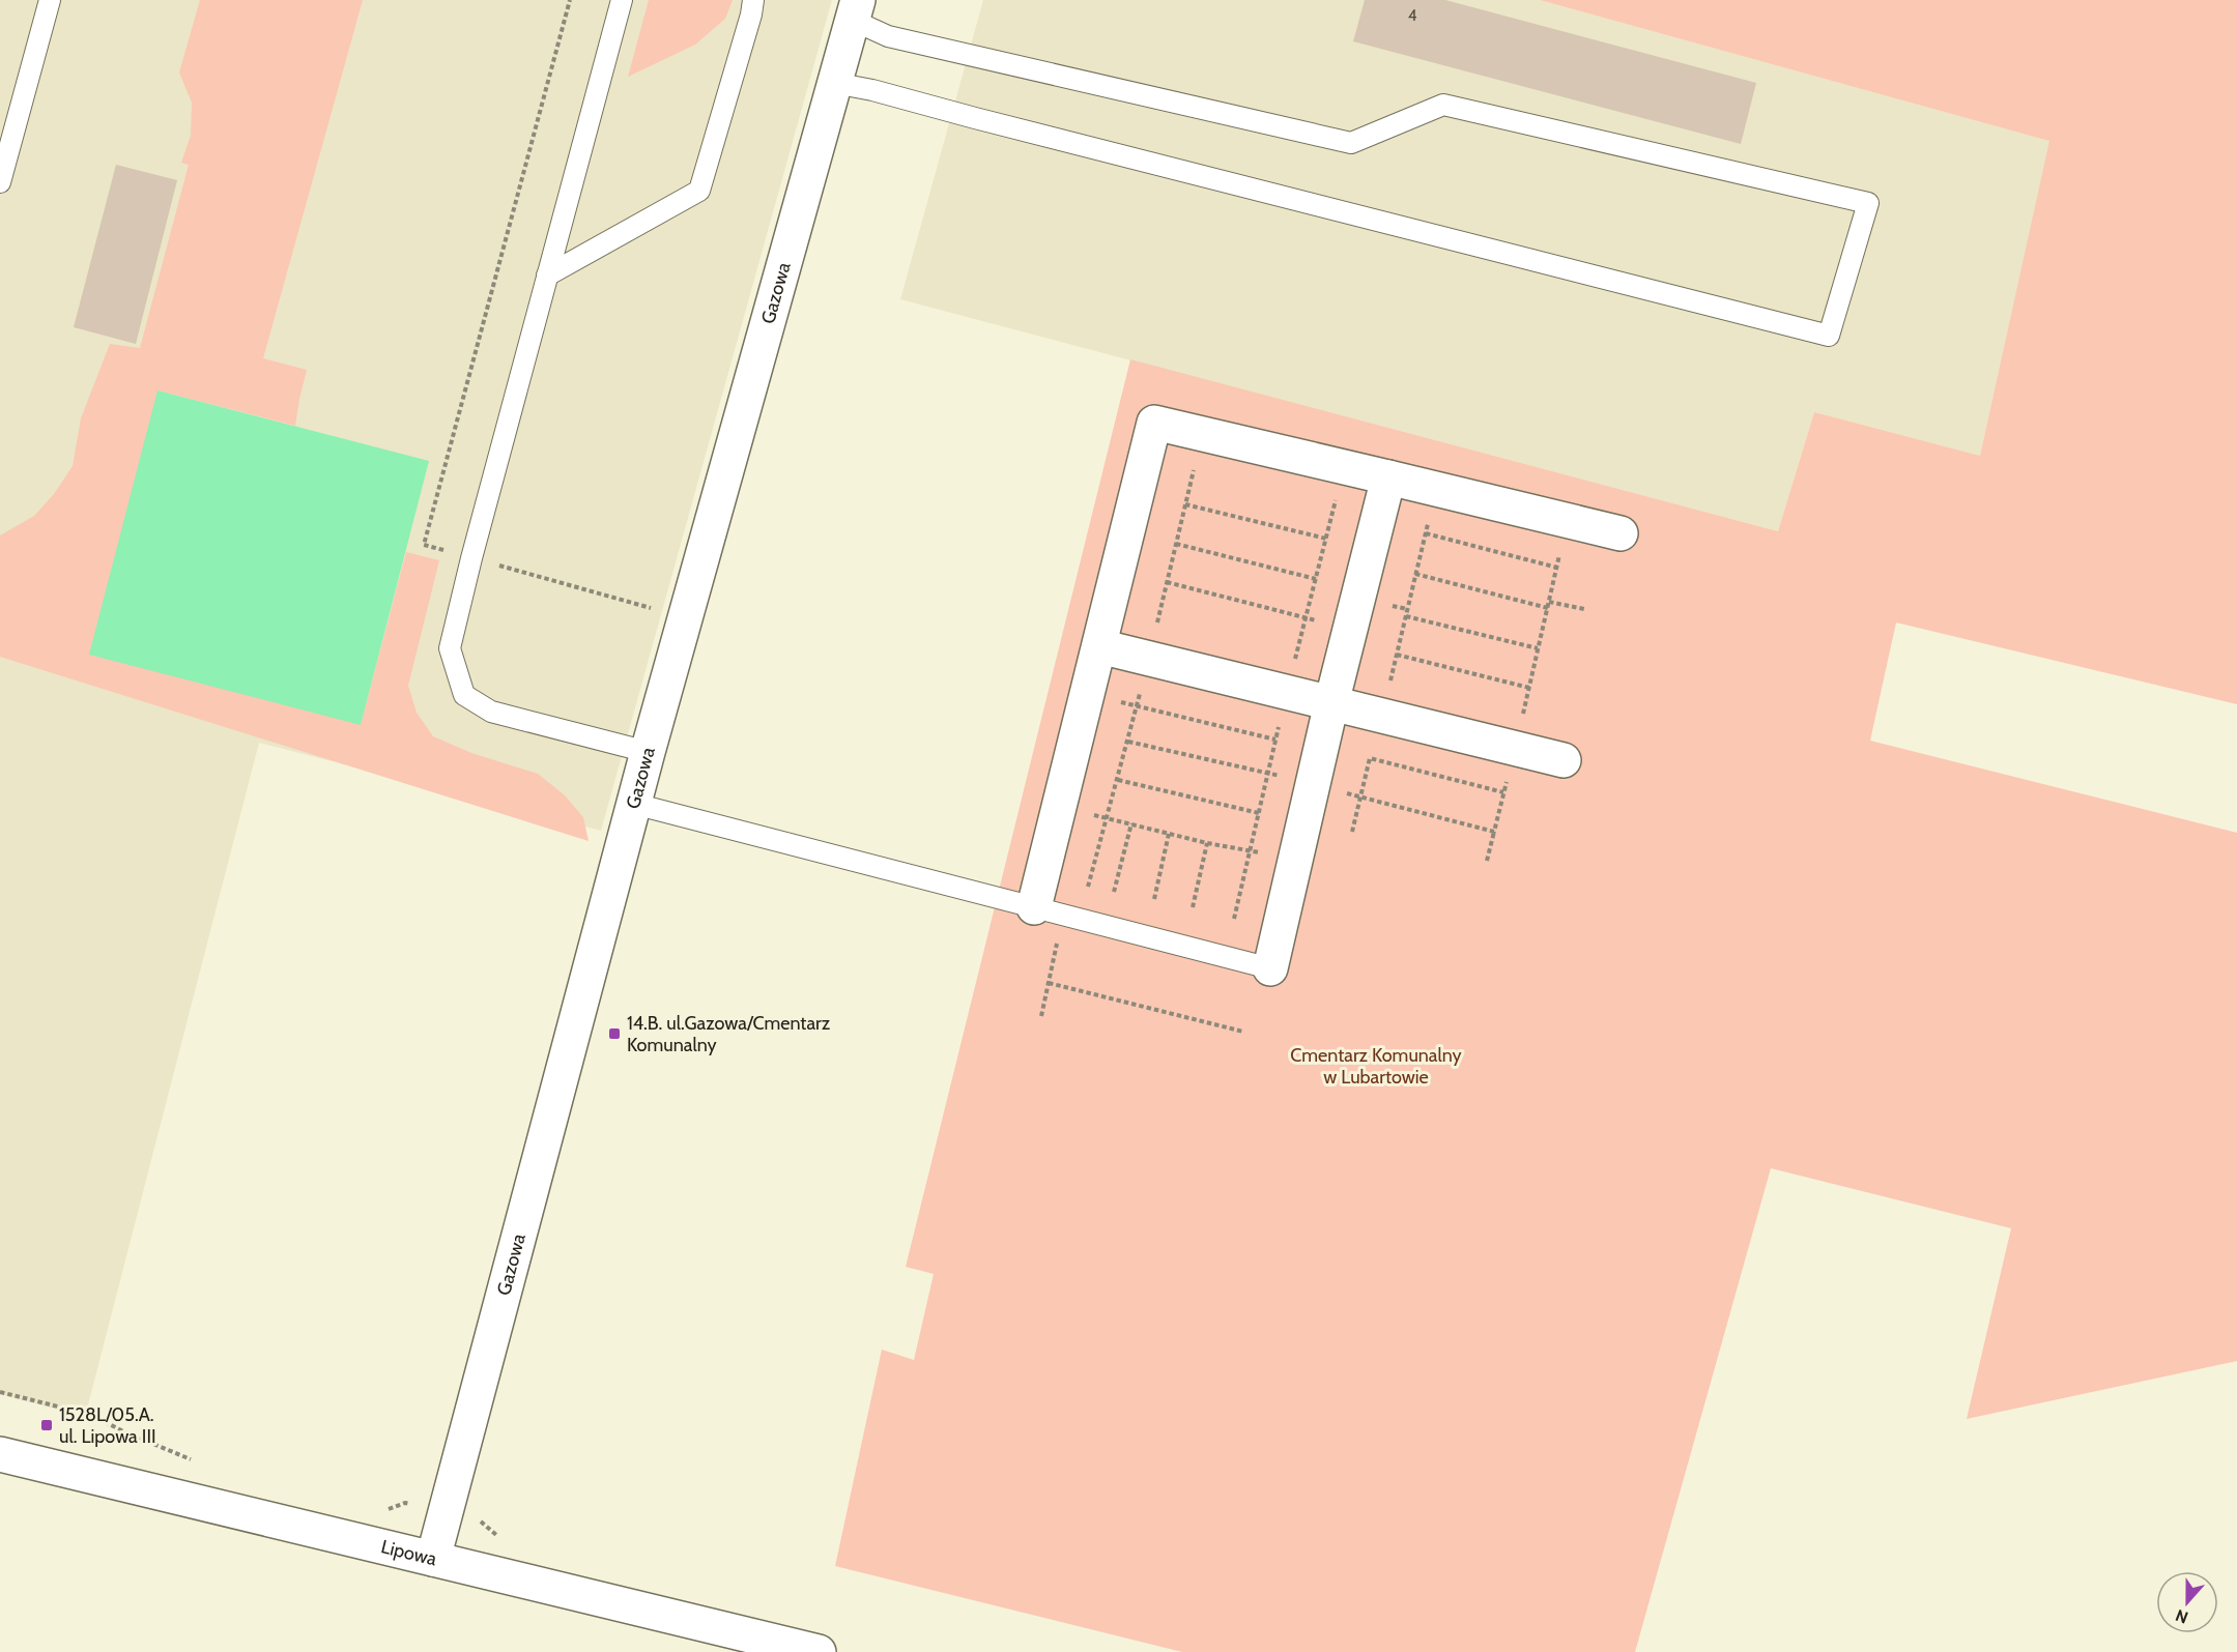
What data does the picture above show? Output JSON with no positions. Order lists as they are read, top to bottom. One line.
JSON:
{"streets":{"street":["Gazowa","Lipowa"]},"crossings":[["Gazowa","Lipowa"]],"parks":["Cmentarz Komunalny w Lubartowie"],"places":{"transit":["14.B. ul.Gazowa/Cmentarz Komunalny","1528L/05.A. ul. Lipowa III"]},"house_numbers":["4"],"north":"bottom"}
